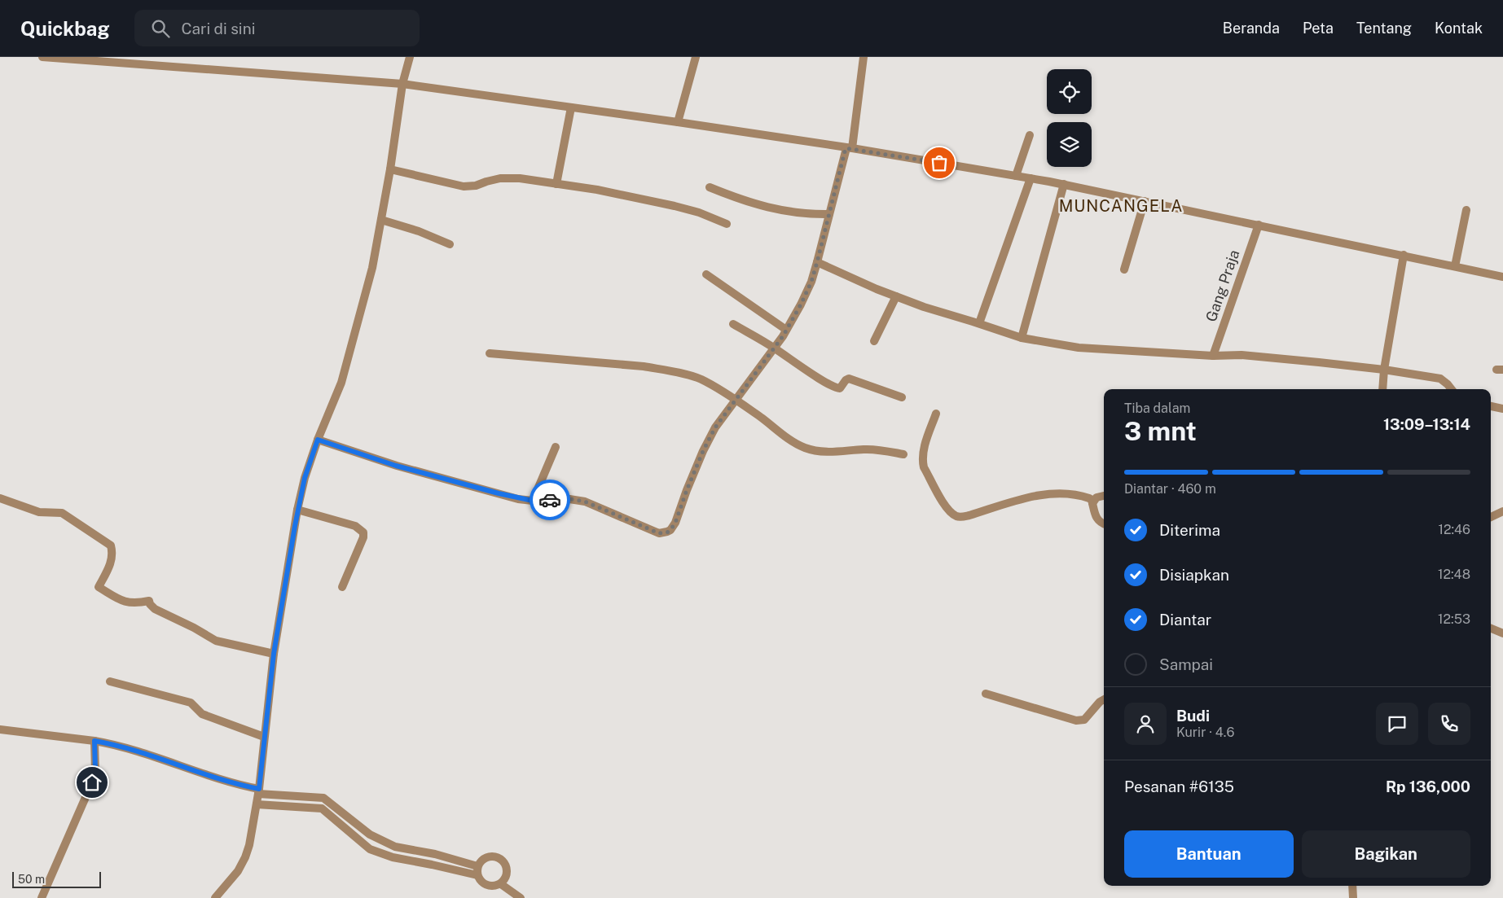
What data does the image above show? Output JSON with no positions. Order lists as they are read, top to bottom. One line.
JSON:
{"streets":{"street":["Gang Praja"]},"districts":["MUNCANGELA"],"scale_bar":"50 m","page":{"header":"Quickbag","search":"Cari di sini","nav":["Beranda","Peta","Tentang","Kontak"],"heading":["3 mnt","Tiba dalam","13:09–13:14"],"panel":["Budi","Kurir · 4.6","Pesanan #6135","Rp 136,000"],"bar":"Diantar · 460 m","list":[["Diterima","12:46"],["Disiapkan","12:48"],["Diantar","12:53"],"Sampai"],"buttons":["Bantuan","Bagikan"],"scale":"50 m"}}
